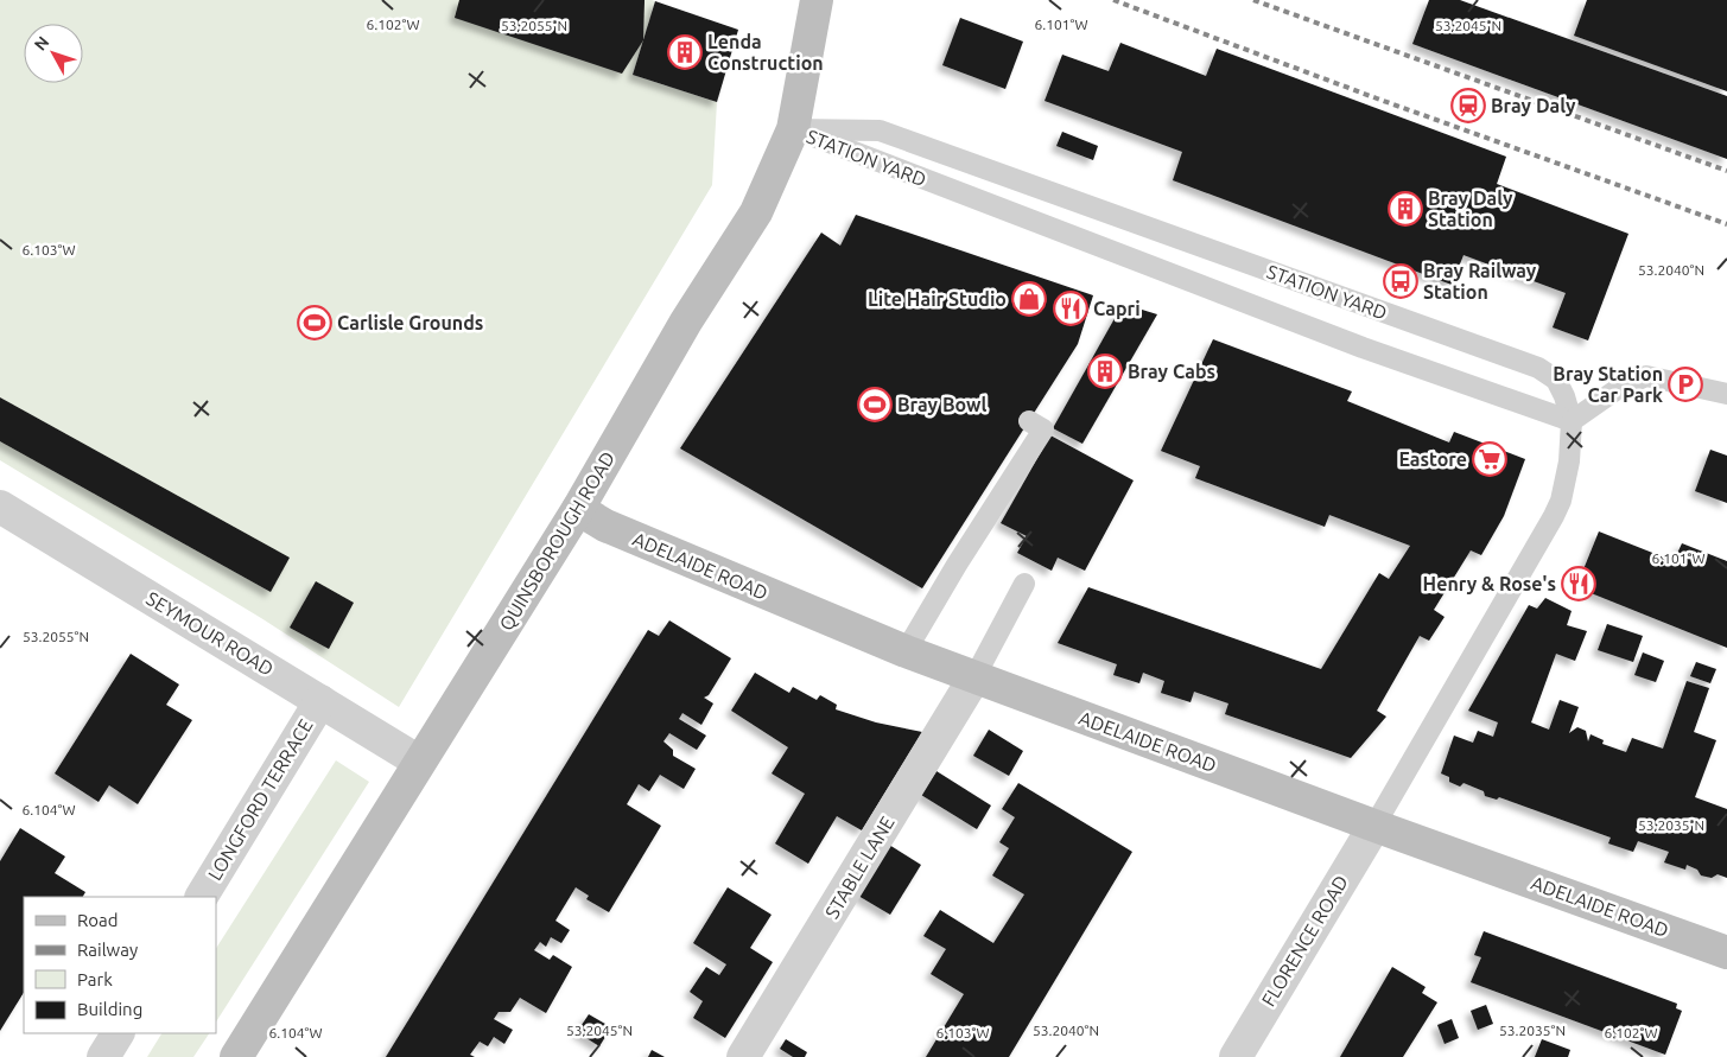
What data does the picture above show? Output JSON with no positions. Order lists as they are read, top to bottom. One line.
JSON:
{"streets":{"main road":["QUINSBOROUGH ROAD","ADELAIDE ROAD"],"street":["SEYMOUR ROAD","LONGFORD TERRACE","STABLE LANE","FLORENCE ROAD"],"lane":["STATION YARD"]},"crossings":[["STATION YARD","QUINSBOROUGH ROAD"],["STATION YARD","ADELAIDE ROAD"],["STATION YARD","FLORENCE ROAD"],["QUINSBOROUGH ROAD","ADELAIDE ROAD"],["QUINSBOROUGH ROAD","SEYMOUR ROAD"],["ADELAIDE ROAD","STABLE LANE"],["ADELAIDE ROAD","FLORENCE ROAD"],["SEYMOUR ROAD","LONGFORD TERRACE"]],"places":{"building":["Lenda Construction","Bray Daly Station","Bray Cabs"],"station":["Bray Daly"],"bus stop":["Bray Railway Station"],"shop":["Lite Hair Studio"],"restaurant":["Capri","Henry & Rose's"],"sports":["Carlisle Grounds","Bray Bowl"],"parking":["Bray Station Car Park"],"supermarket":["Eastore"]},"legend":["Road","Railway","Park","Building"],"north":"top left","coordinates":["6.102°W","6.101°W","53.2055°N","53.2045°N","6.103°W","53.2040°N","6.104°W","53.2035°N"]}
